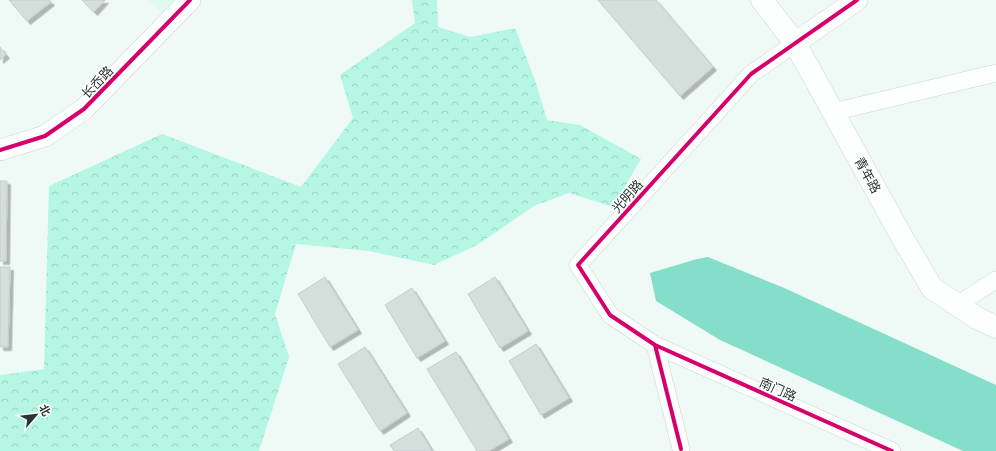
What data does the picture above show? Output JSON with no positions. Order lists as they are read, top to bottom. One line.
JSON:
{"streets":{"main road":["青年路"],"street":["长岙路","光明路","南门路"]},"crossings":[["青年路","光明路"],["光明路","南门路"]],"north":"top right"}
